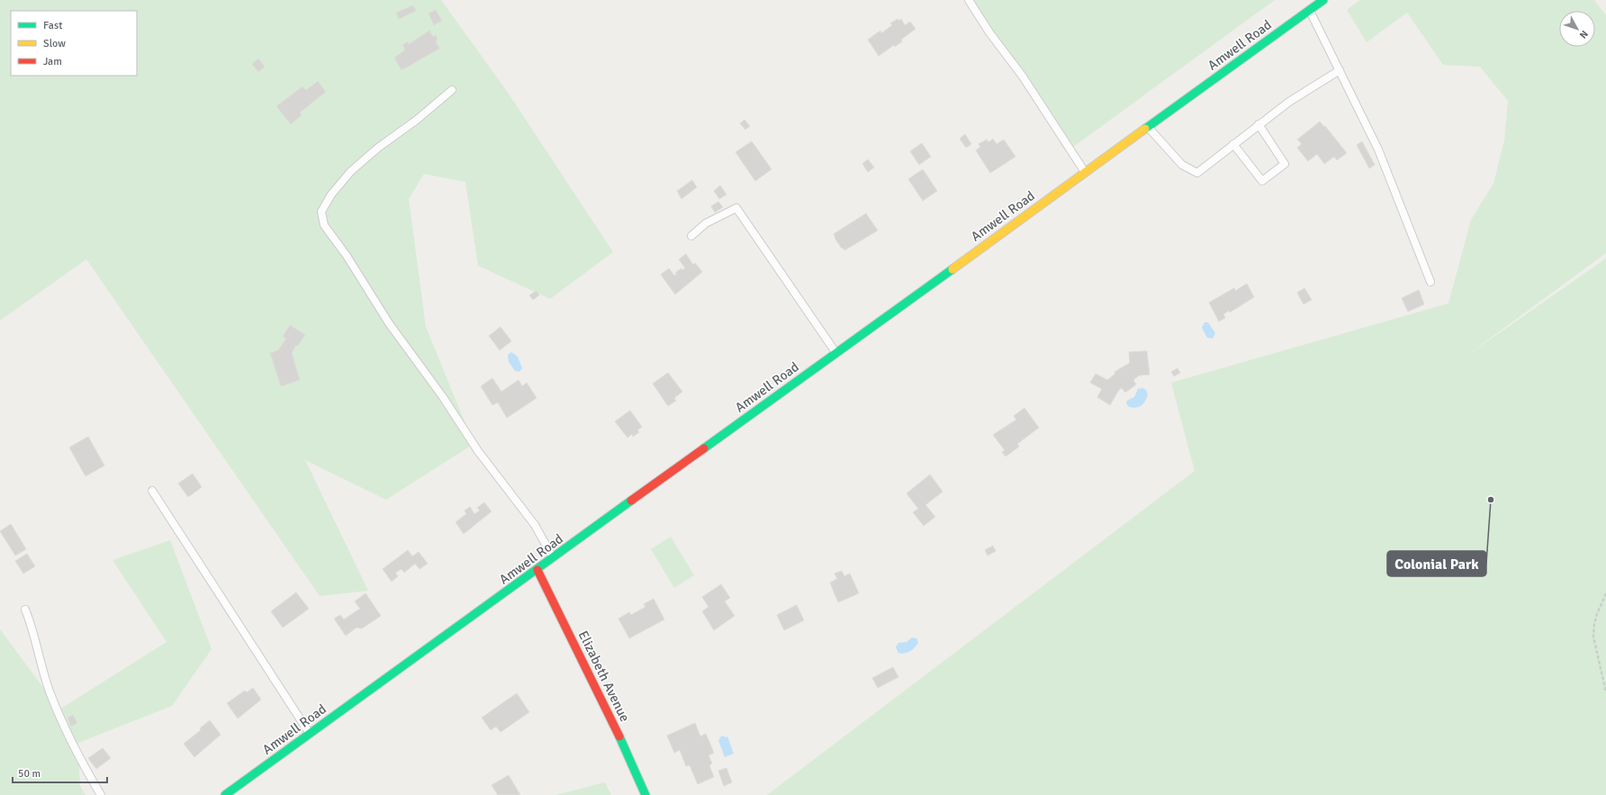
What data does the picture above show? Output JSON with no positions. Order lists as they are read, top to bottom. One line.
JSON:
{"streets":{"main road":["Amwell Road","Elizabeth Avenue"]},"crossings":[["Amwell Road","Elizabeth Avenue"]],"places":["Colonial Park"],"legend":["Fast","Slow","Jam"],"scale_bar":"50 m","north":"bottom right"}
